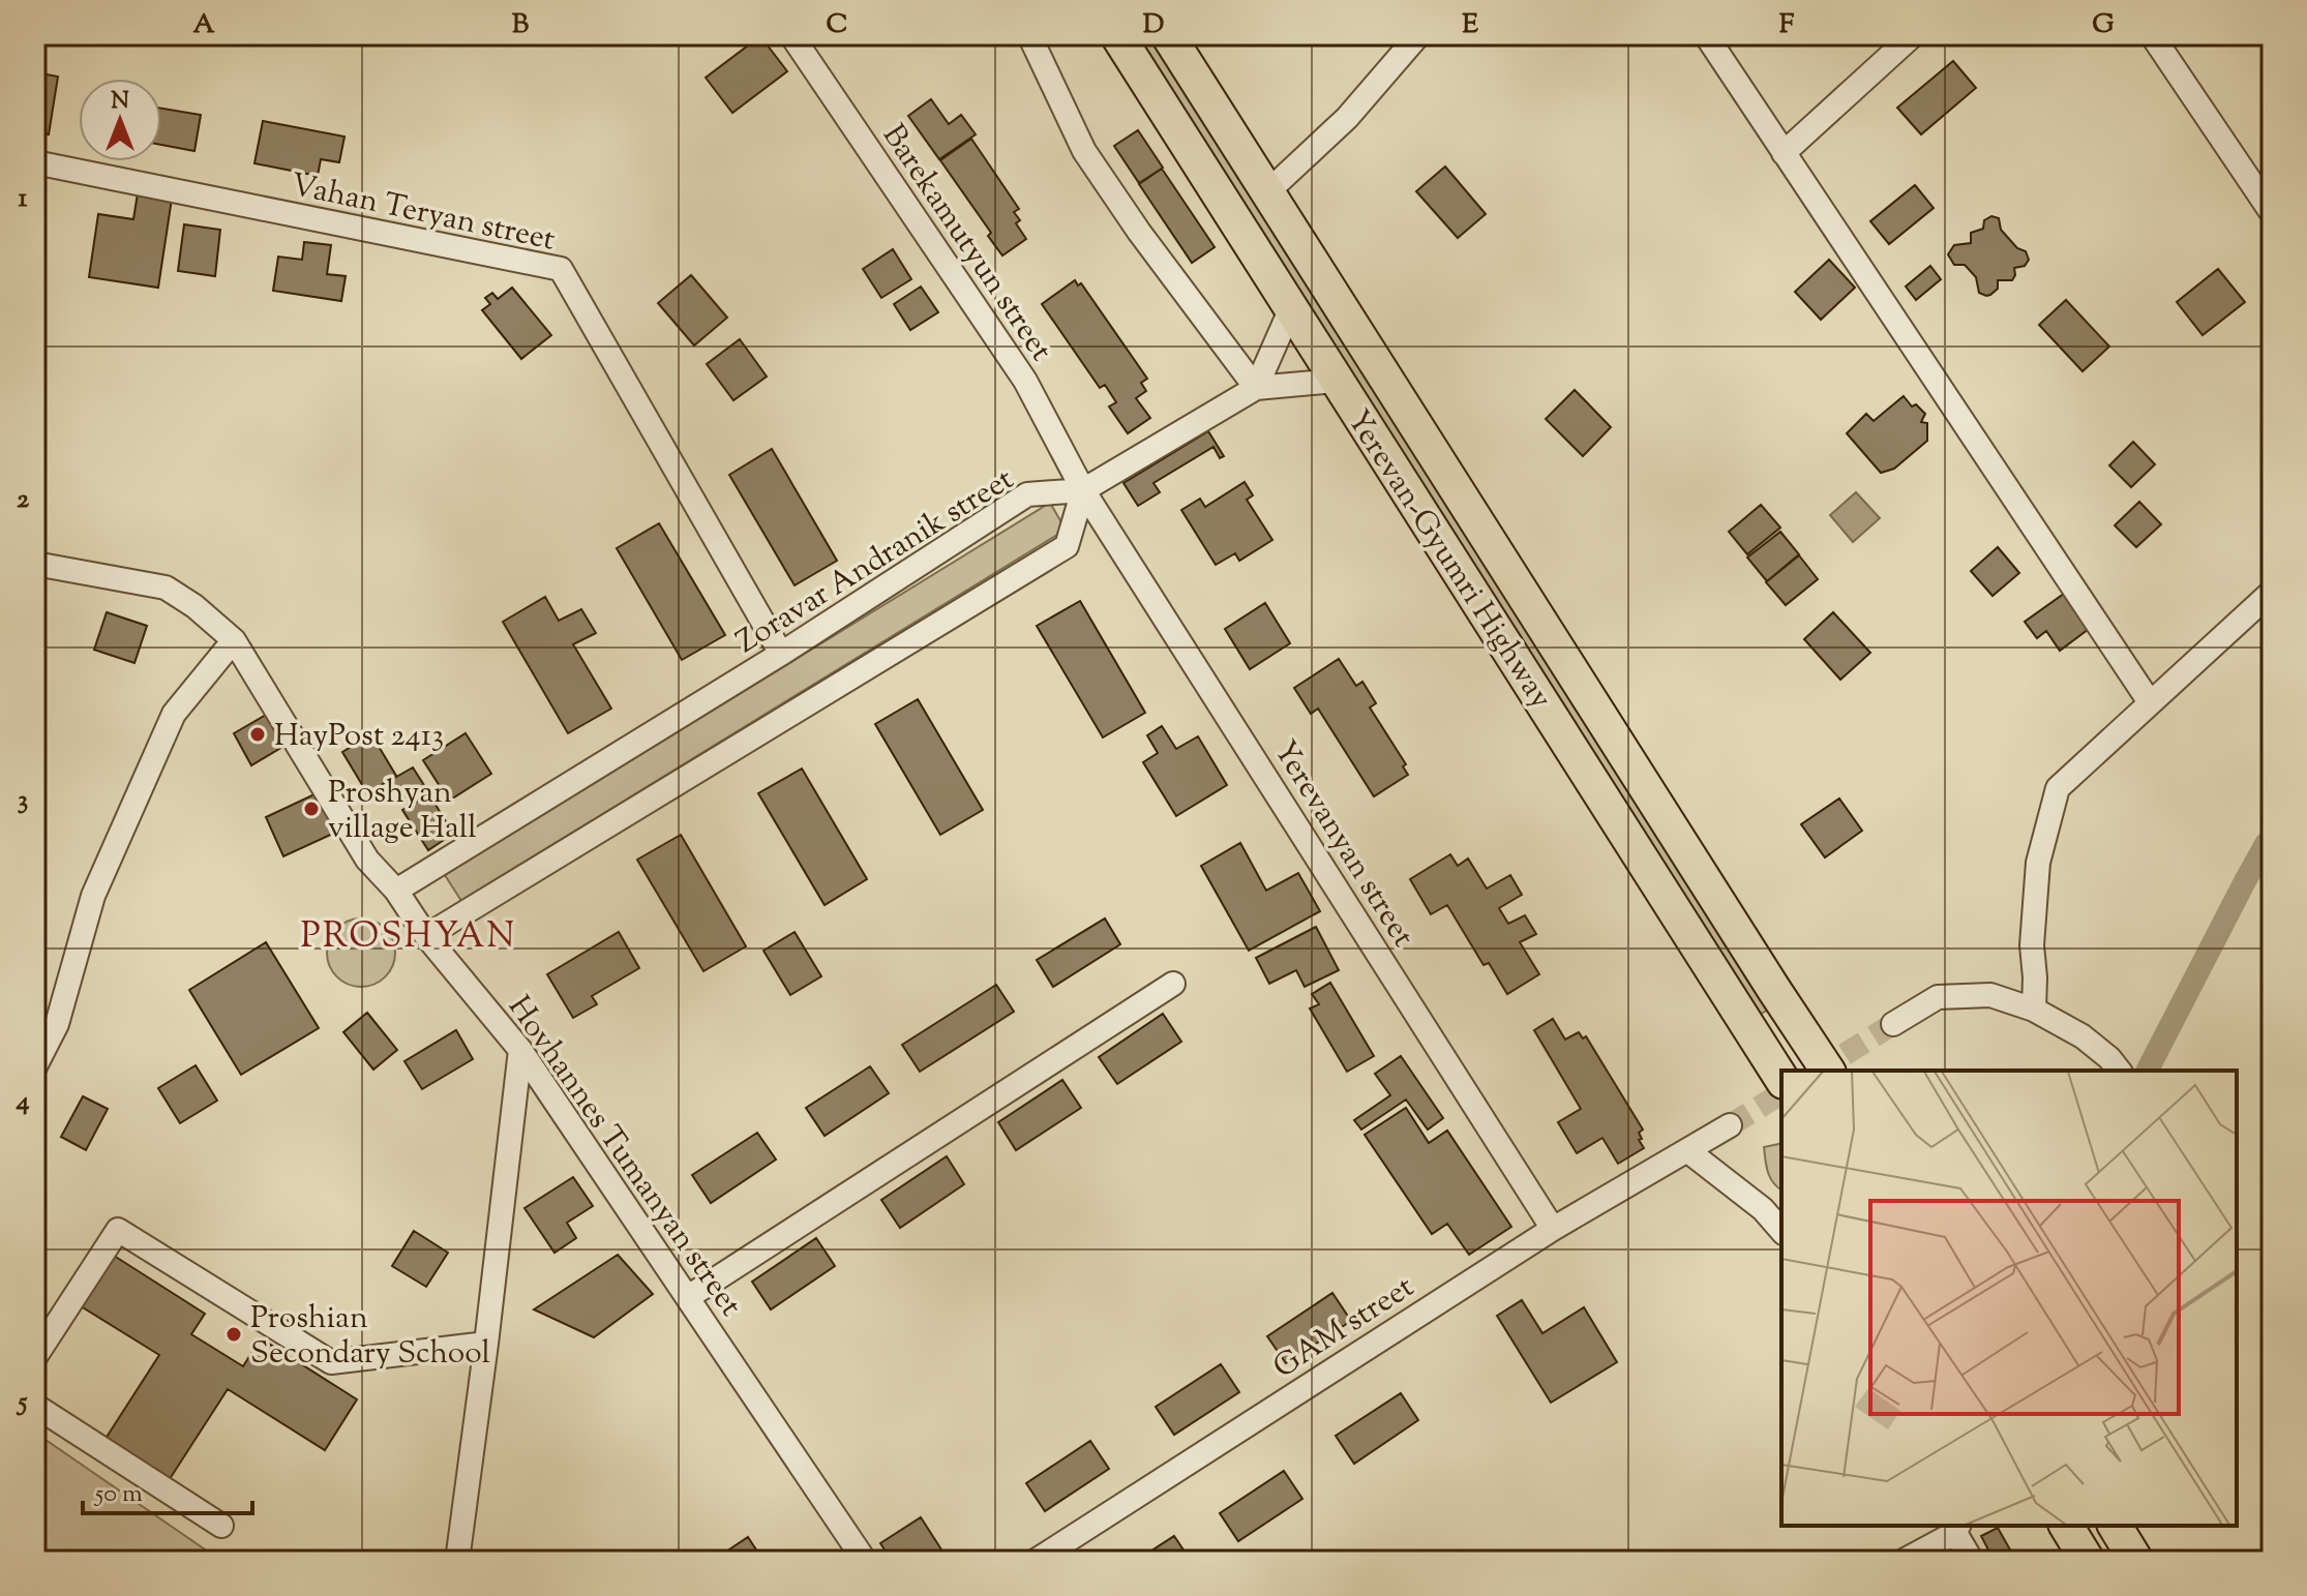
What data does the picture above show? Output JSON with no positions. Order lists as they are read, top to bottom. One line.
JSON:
{"streets":{"highway":["Yerevan-Gyumri Highway"],"street":["Vahan Teryan street","Barekamutyun street","Zoravar Andranik street","Yerevanyan street","Hovhannes Tumanyan street","GAM street"]},"crossings":[["Vahan Teryan street","Zoravar Andranik street"],["Barekamutyun street","Zoravar Andranik street"],["Barekamutyun street","Yerevanyan street"],["Zoravar Andranik street","Yerevanyan street"],["Zoravar Andranik street","Hovhannes Tumanyan street"],["Yerevanyan street","GAM street"]],"districts":["PROSHYAN"],"places":["HayPost 2413","Proshyan village Hall","Proshian Secondary School"],"scale_bar":"50 m","north":"top","grid":{"columns":["A","B","C","D","E","F","G"],"rows":["1","2","3","4","5"]}}
